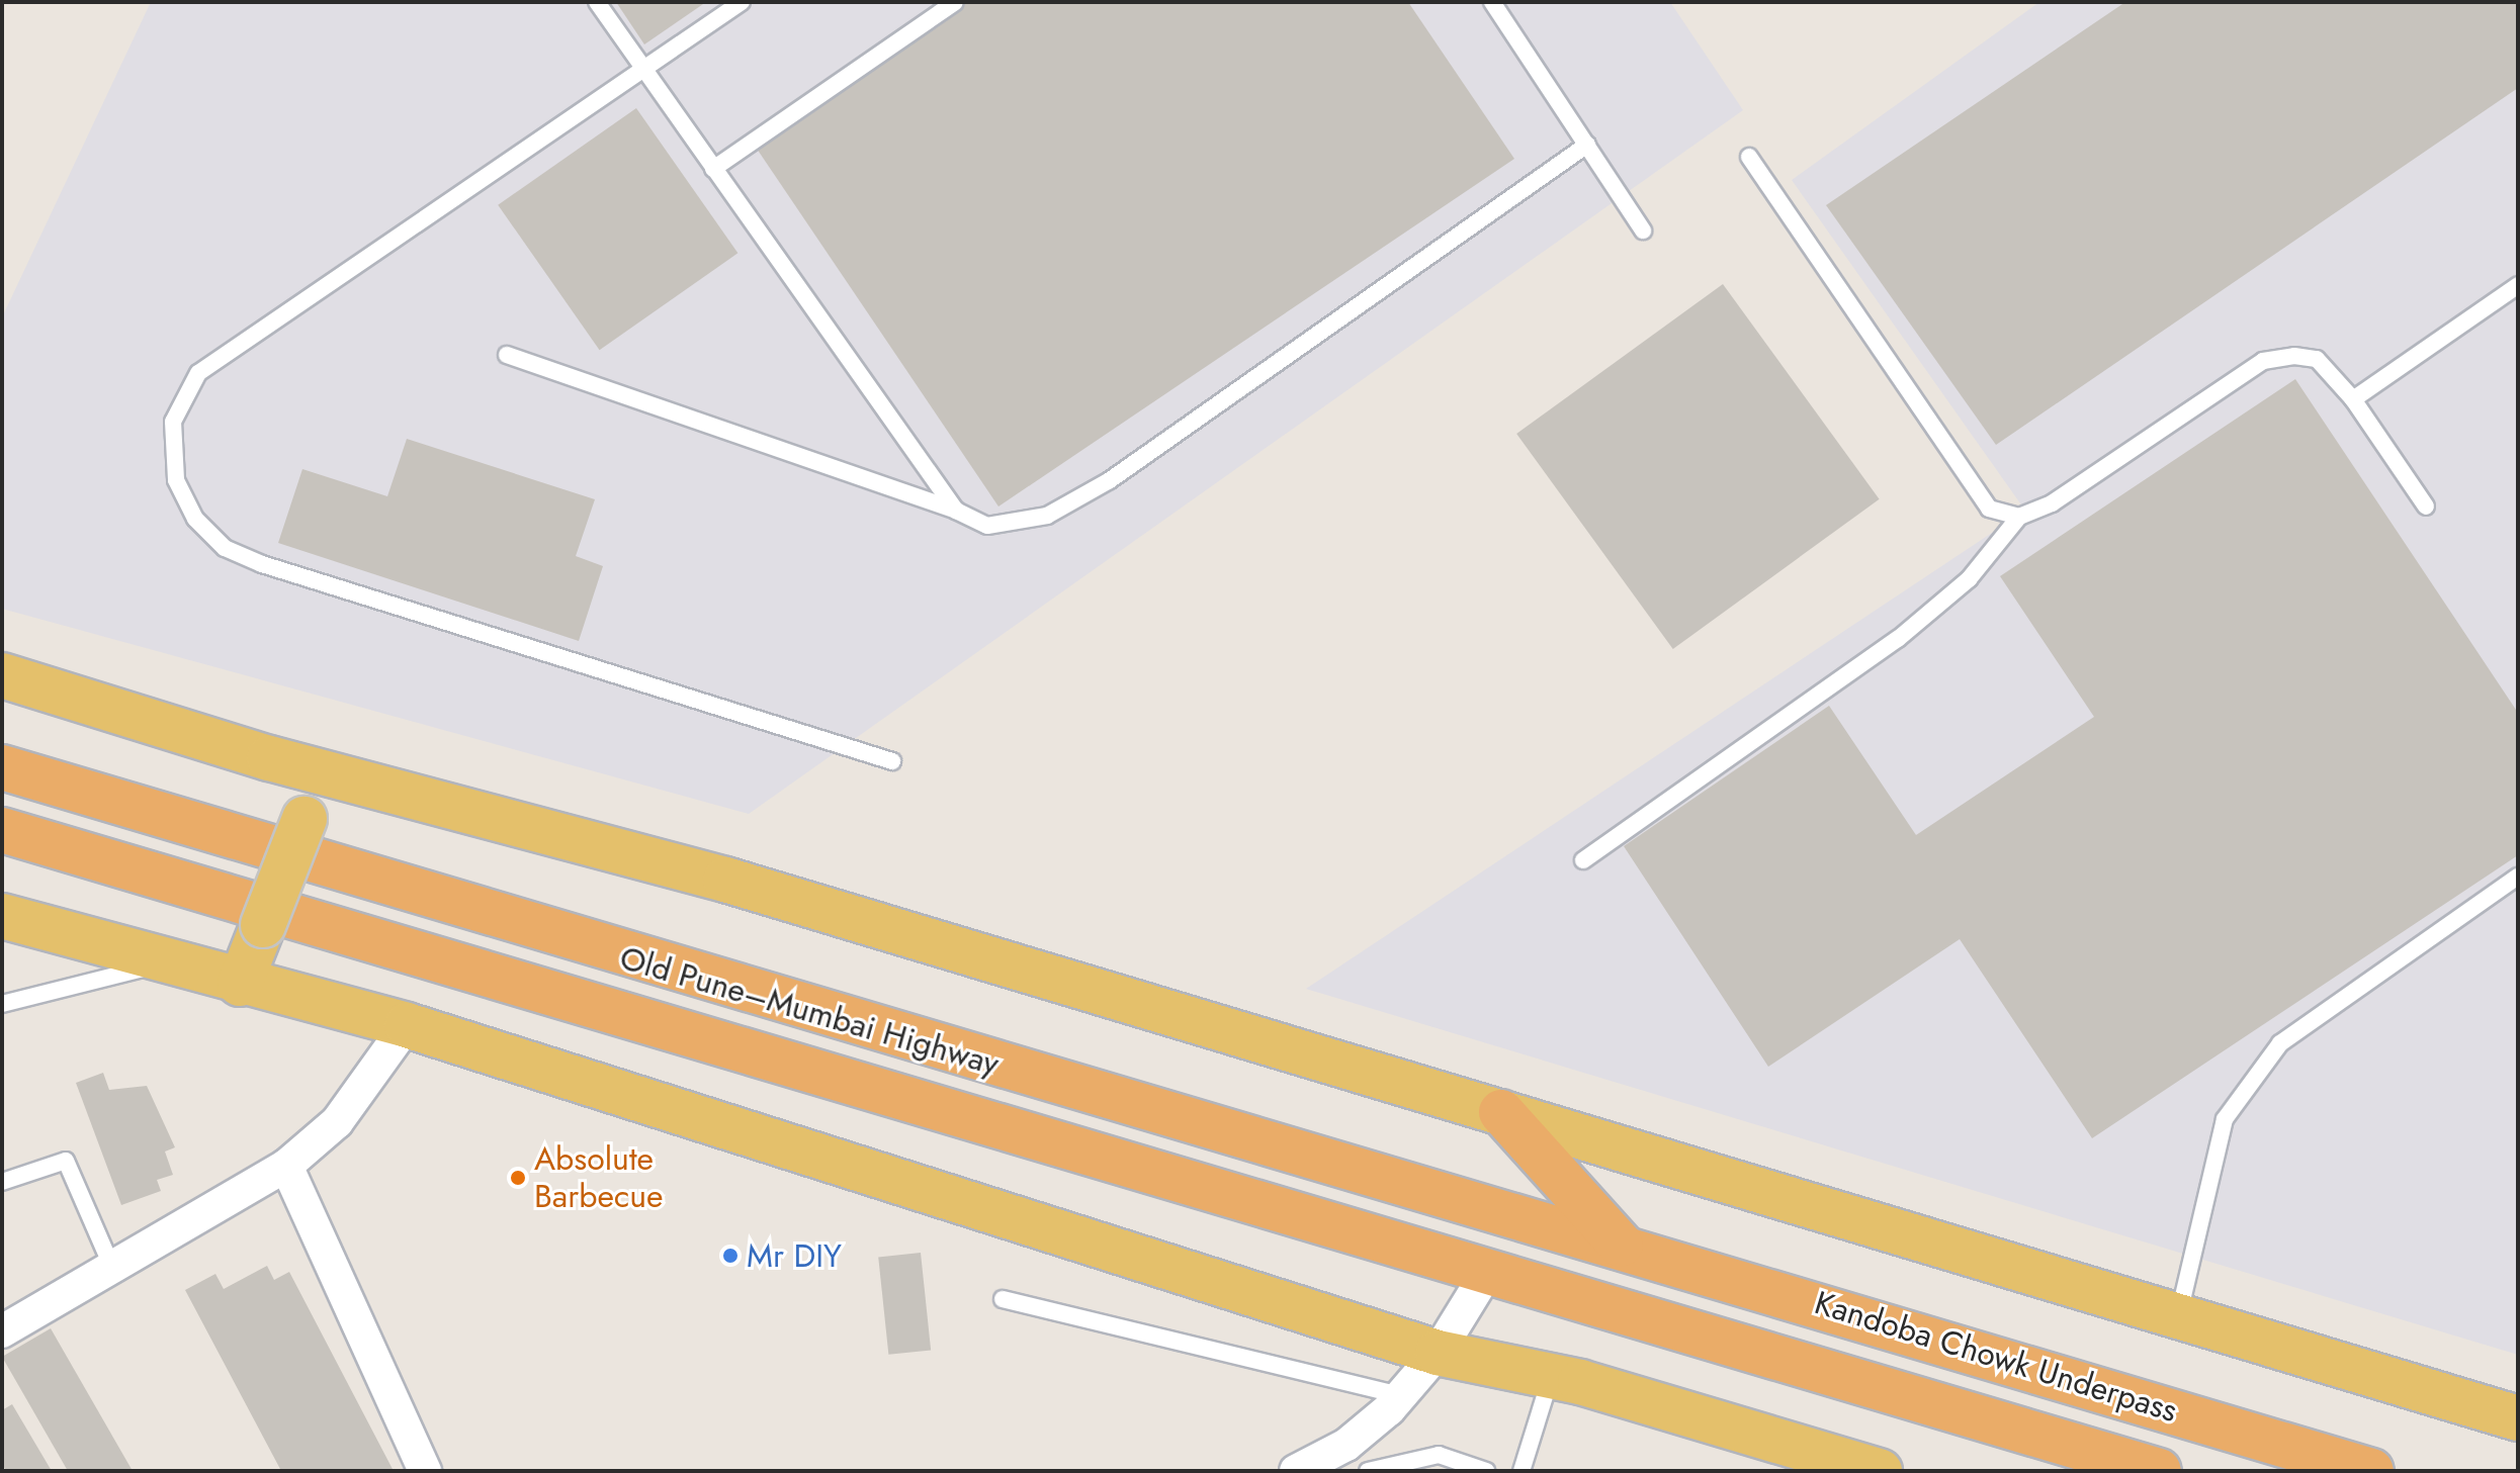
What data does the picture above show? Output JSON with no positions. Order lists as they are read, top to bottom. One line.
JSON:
{"streets":{"highway":["Old Pune–Mumbai Highway","Kandoba Chowk Underpass"]},"crossings":[["Old Pune–Mumbai Highway","Kandoba Chowk Underpass"]],"places":["Absolute Barbecue","Mr DIY"]}
